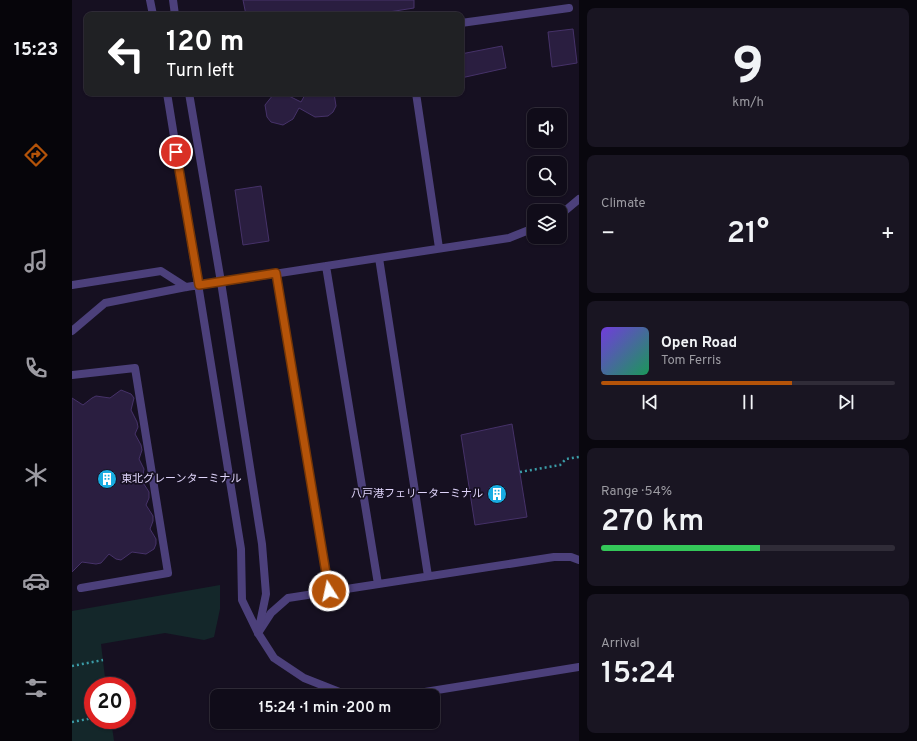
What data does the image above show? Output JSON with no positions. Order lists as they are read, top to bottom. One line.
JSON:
{"places":{"building":["東北グレーンターミナル","八戸港フェリーターミナル"]},"page":{"tabs":"15:23","tile":[["9","km/h"],"Climate",["Range · 54%","270 km"],["Arrival","15:24"]],"turn":["120 m","Turn left"],"heat":["−","21°","+"],"song":["Open Road","Tom Ferris"],"limit":"20","trip":"15:24 · 1 min · 200 m"}}
